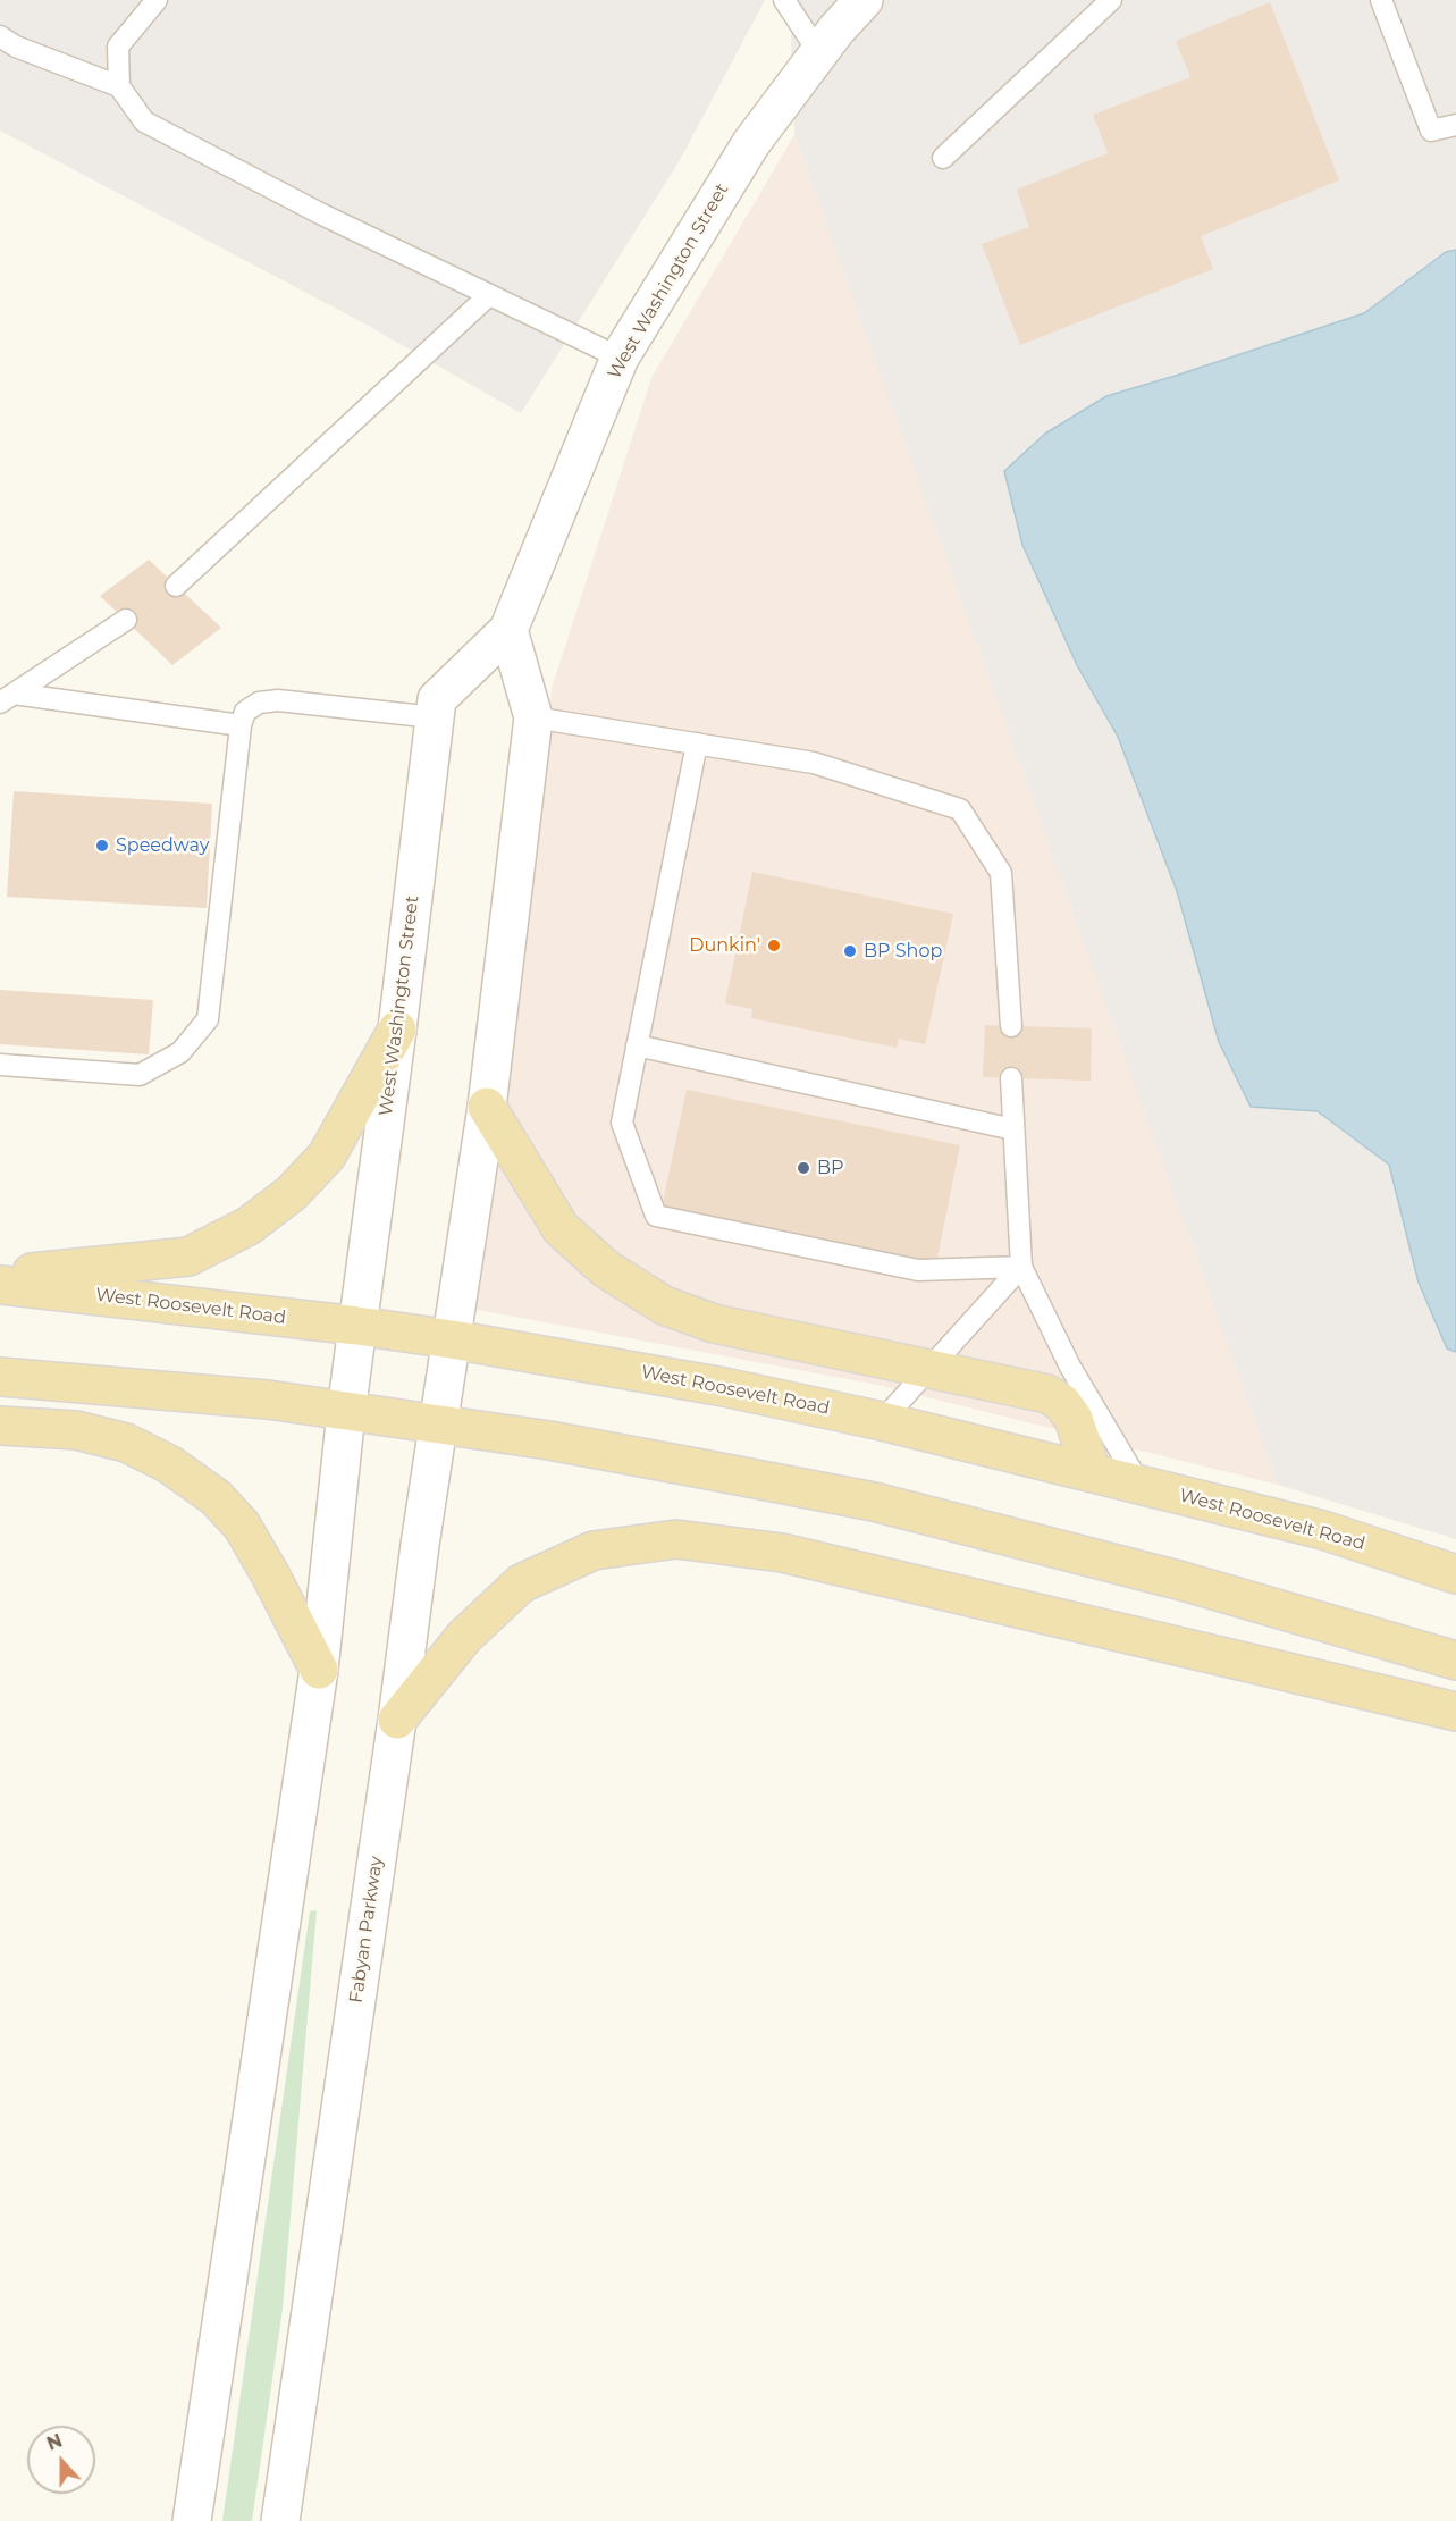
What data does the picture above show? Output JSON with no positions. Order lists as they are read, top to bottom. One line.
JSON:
{"streets":{"main road":["West Washington Street","West Roosevelt Road","Fabyan Parkway"]},"crossings":[["West Washington Street","West Roosevelt Road"],["West Roosevelt Road","Fabyan Parkway"]],"places":["Speedway","Dunkin'","BP Shop","BP"],"north":"top"}
